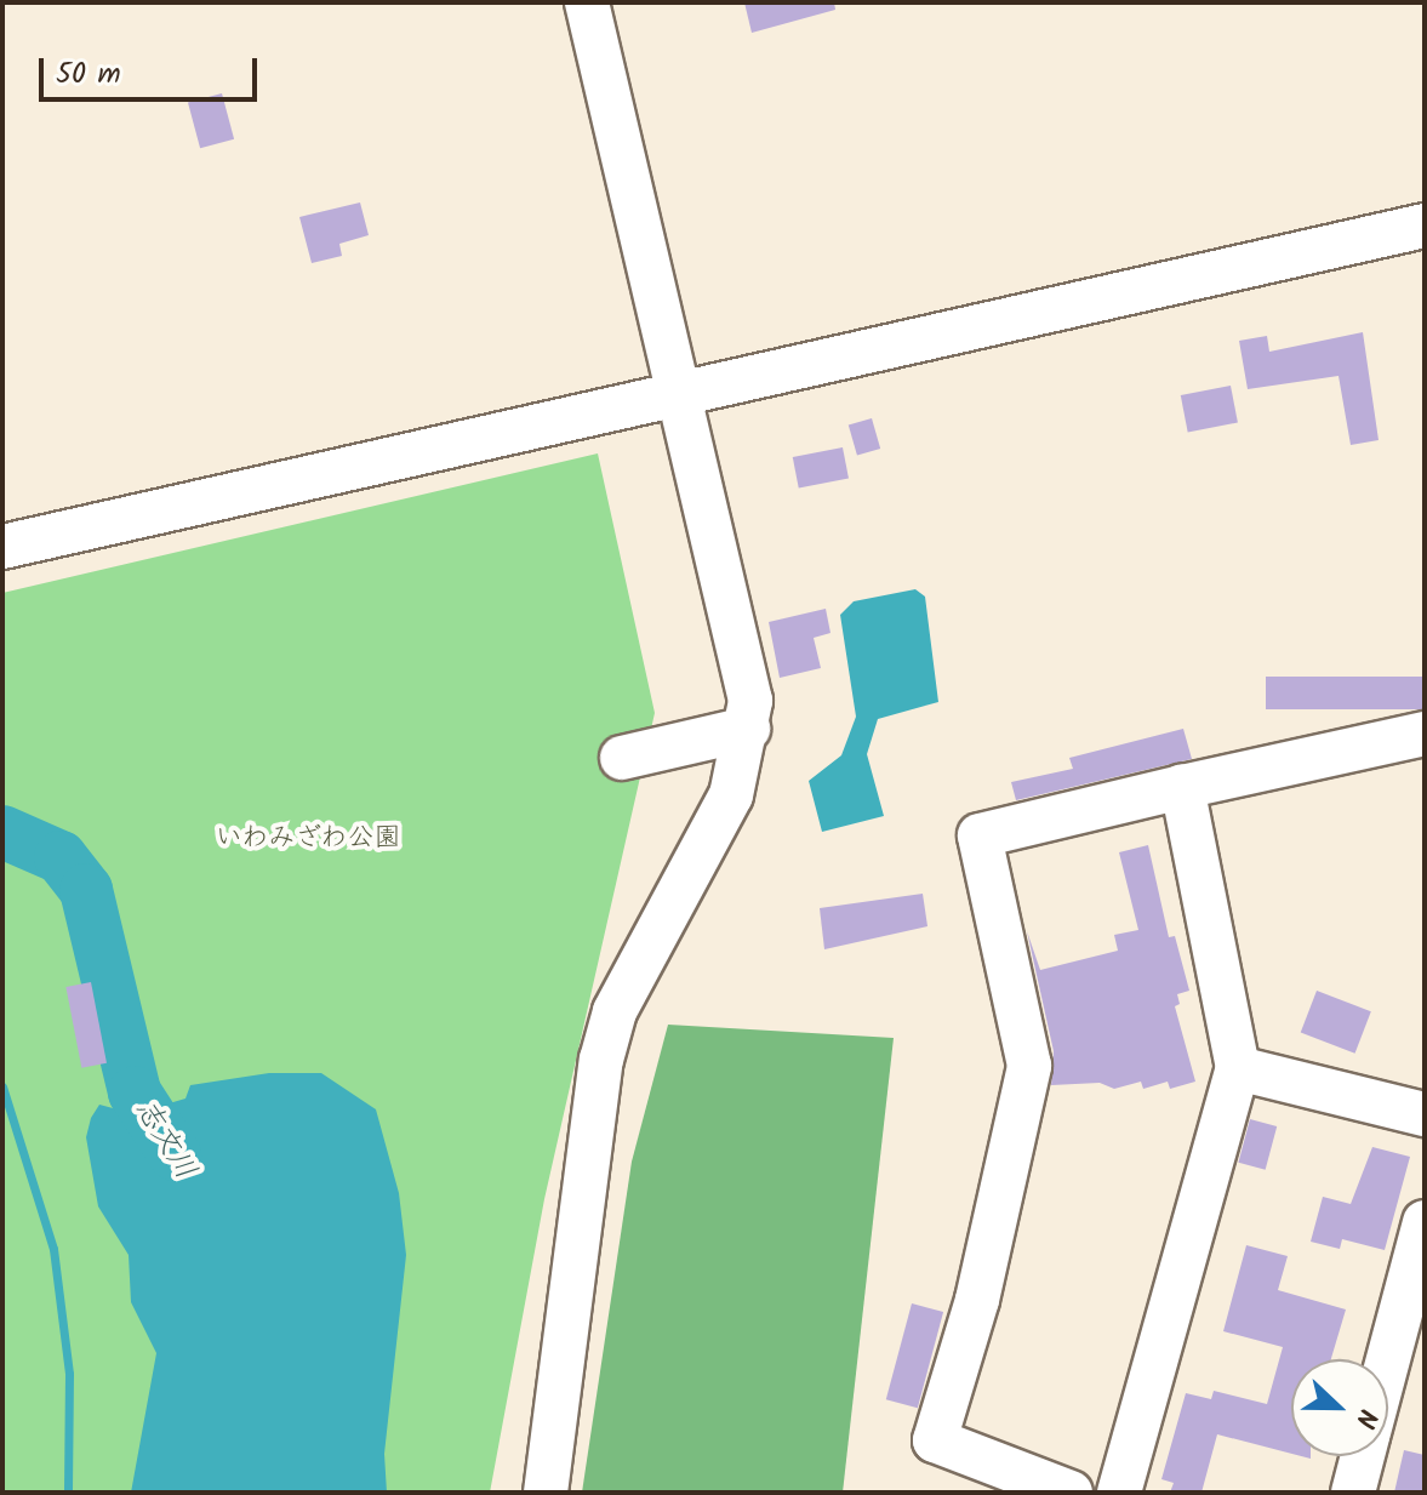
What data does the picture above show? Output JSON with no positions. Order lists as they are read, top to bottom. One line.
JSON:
{"water":["志文川"],"parks":["いわみざわ公園"],"scale_bar":"50 m","north":"right"}
